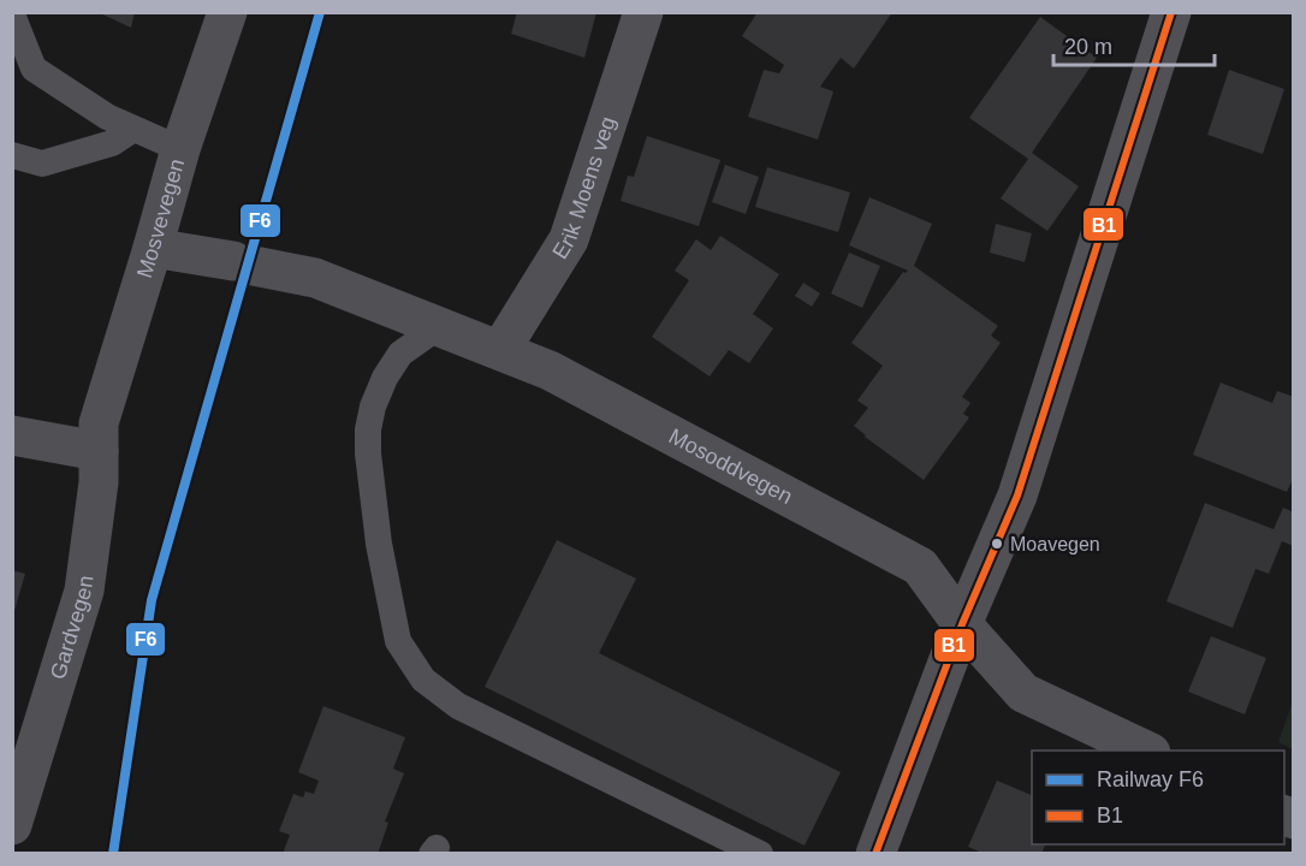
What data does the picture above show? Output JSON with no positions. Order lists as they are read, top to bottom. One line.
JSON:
{"streets":{"street":["Erik Moens veg","Mosvevegen","Mosoddvegen","Gardvegen"]},"crossings":[["Erik Moens veg","Mosoddvegen"],["Mosvevegen","Mosoddvegen"],["Mosvevegen","Gardvegen"]],"places":["Moavegen"],"lines":["rail line F6","transit line B1"],"legend":["Railway F6","B1"],"scale_bar":"20 m"}
